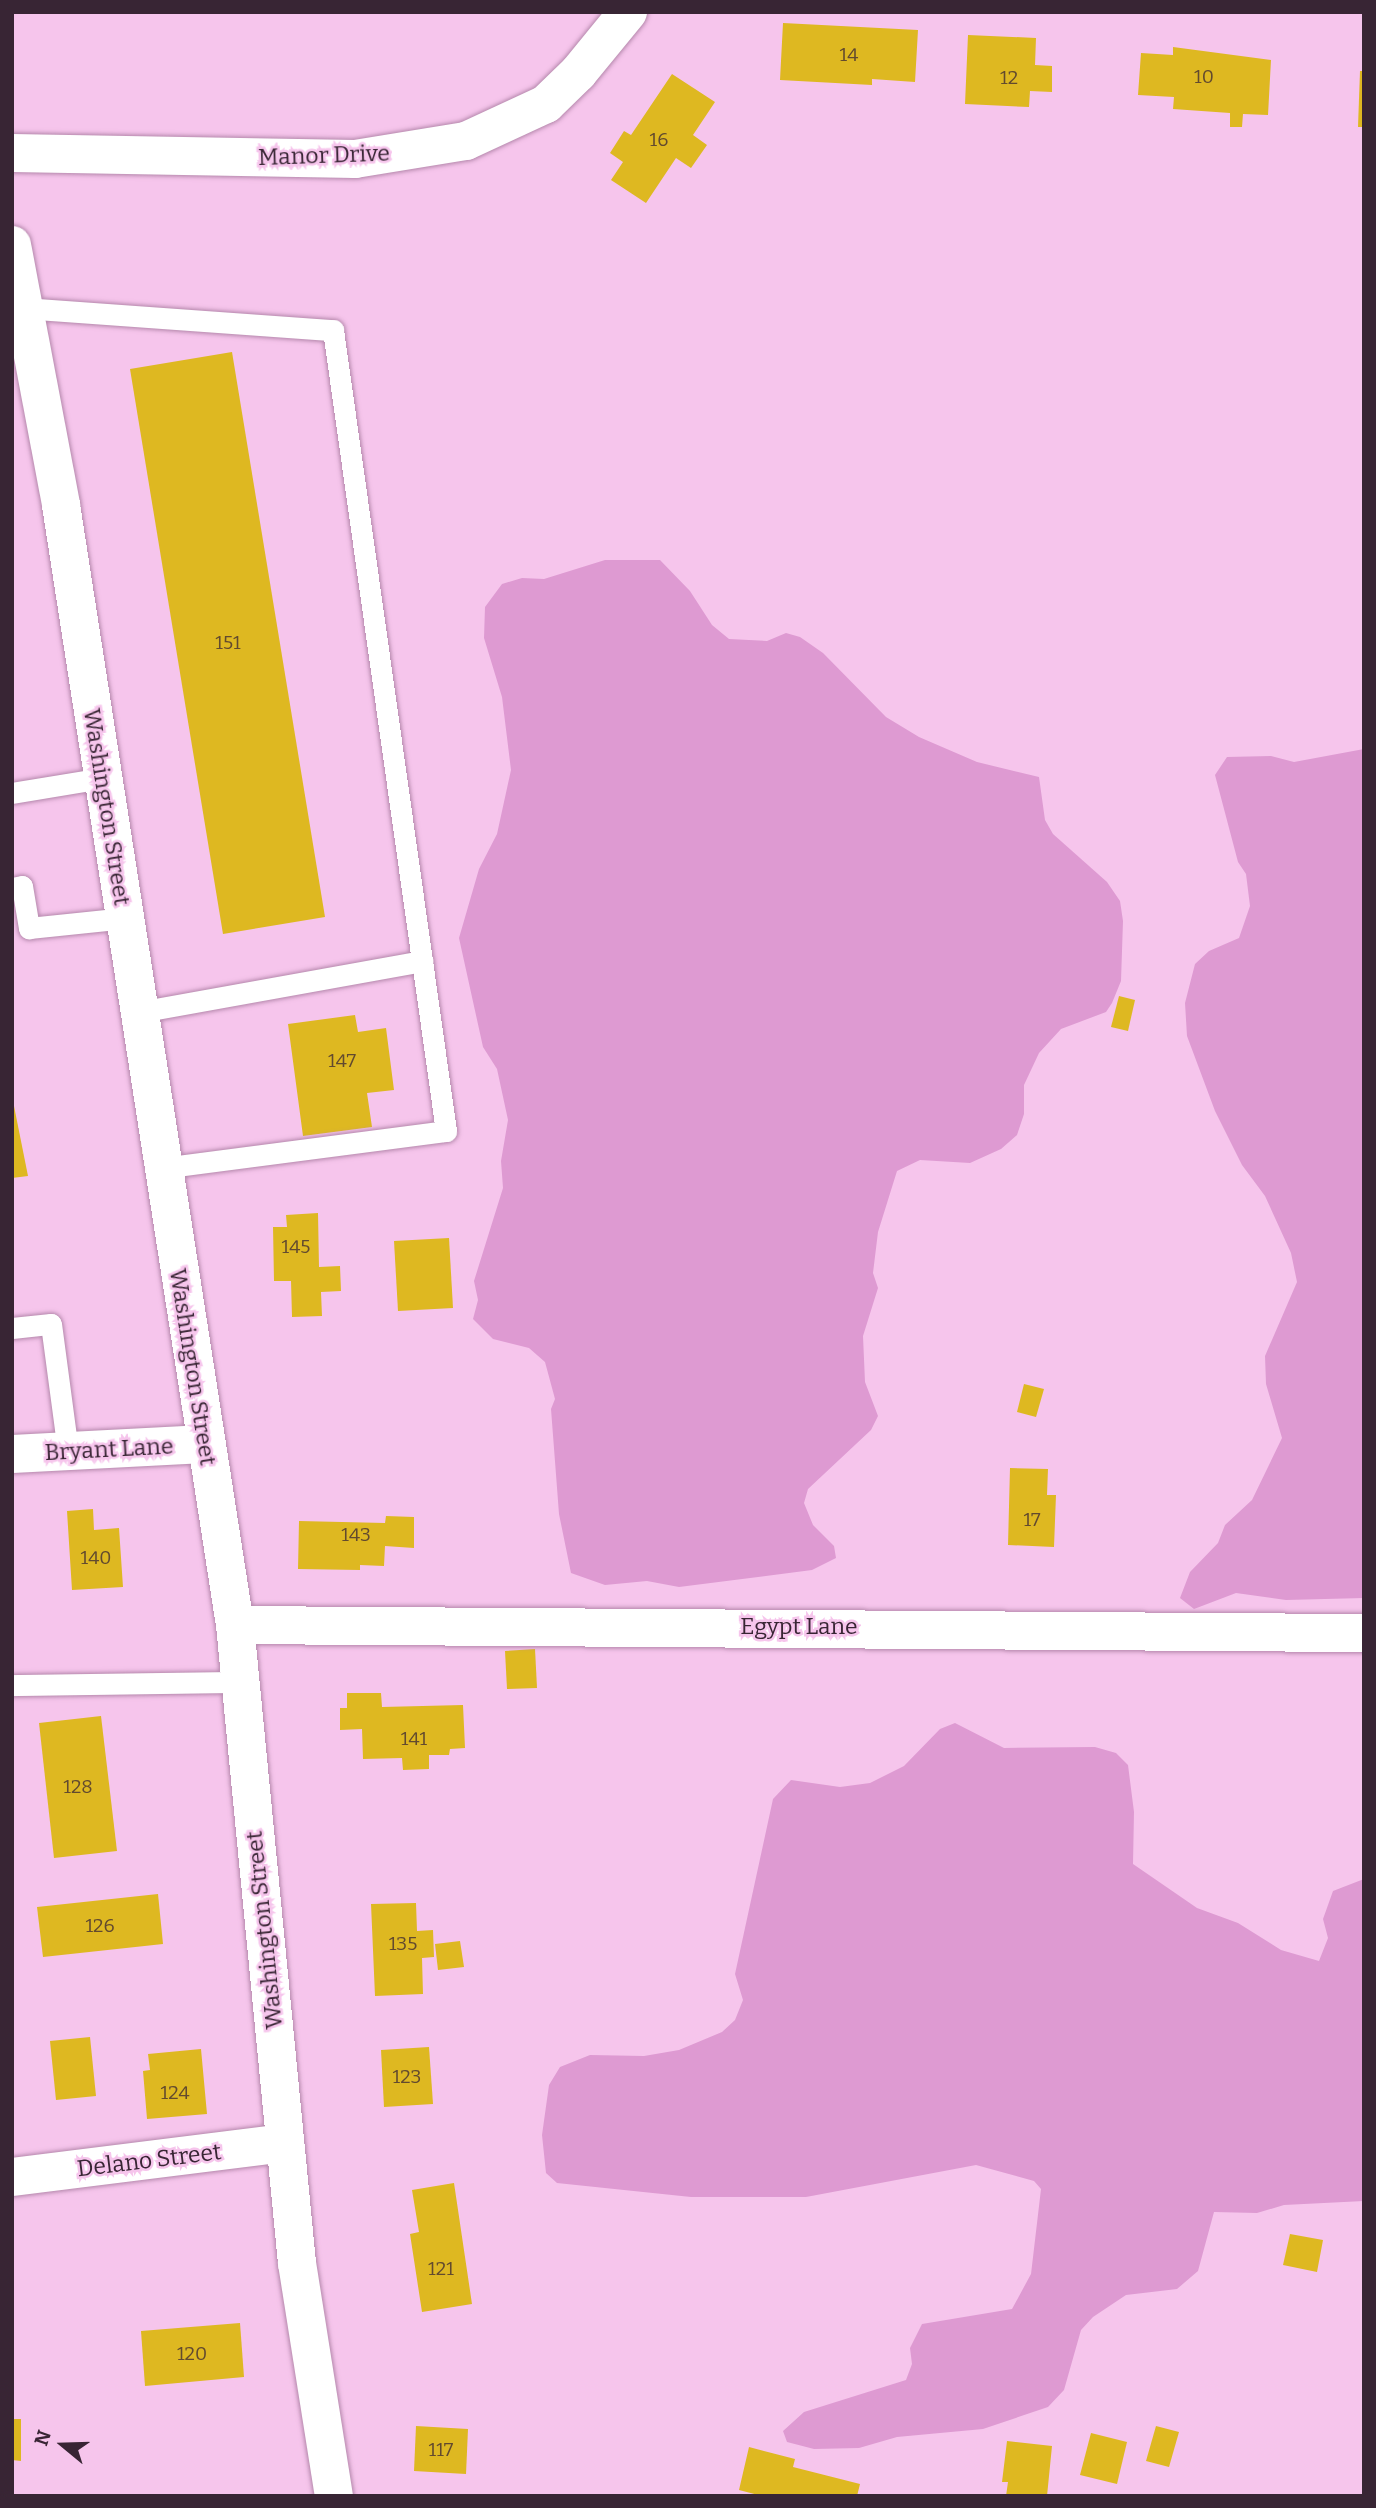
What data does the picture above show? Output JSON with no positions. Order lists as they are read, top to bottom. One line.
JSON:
{"streets":{"main road":["Manor Drive","Washington Street","Bryant Lane","Egypt Lane","Delano Street"]},"crossings":[["Washington Street","Bryant Lane"],["Washington Street","Egypt Lane"],["Washington Street","Delano Street"]],"house_numbers":["14","10","12","16","151","147","145","17","143","140","141","128","126","135","123","124","121","120","117"],"north":"left"}
